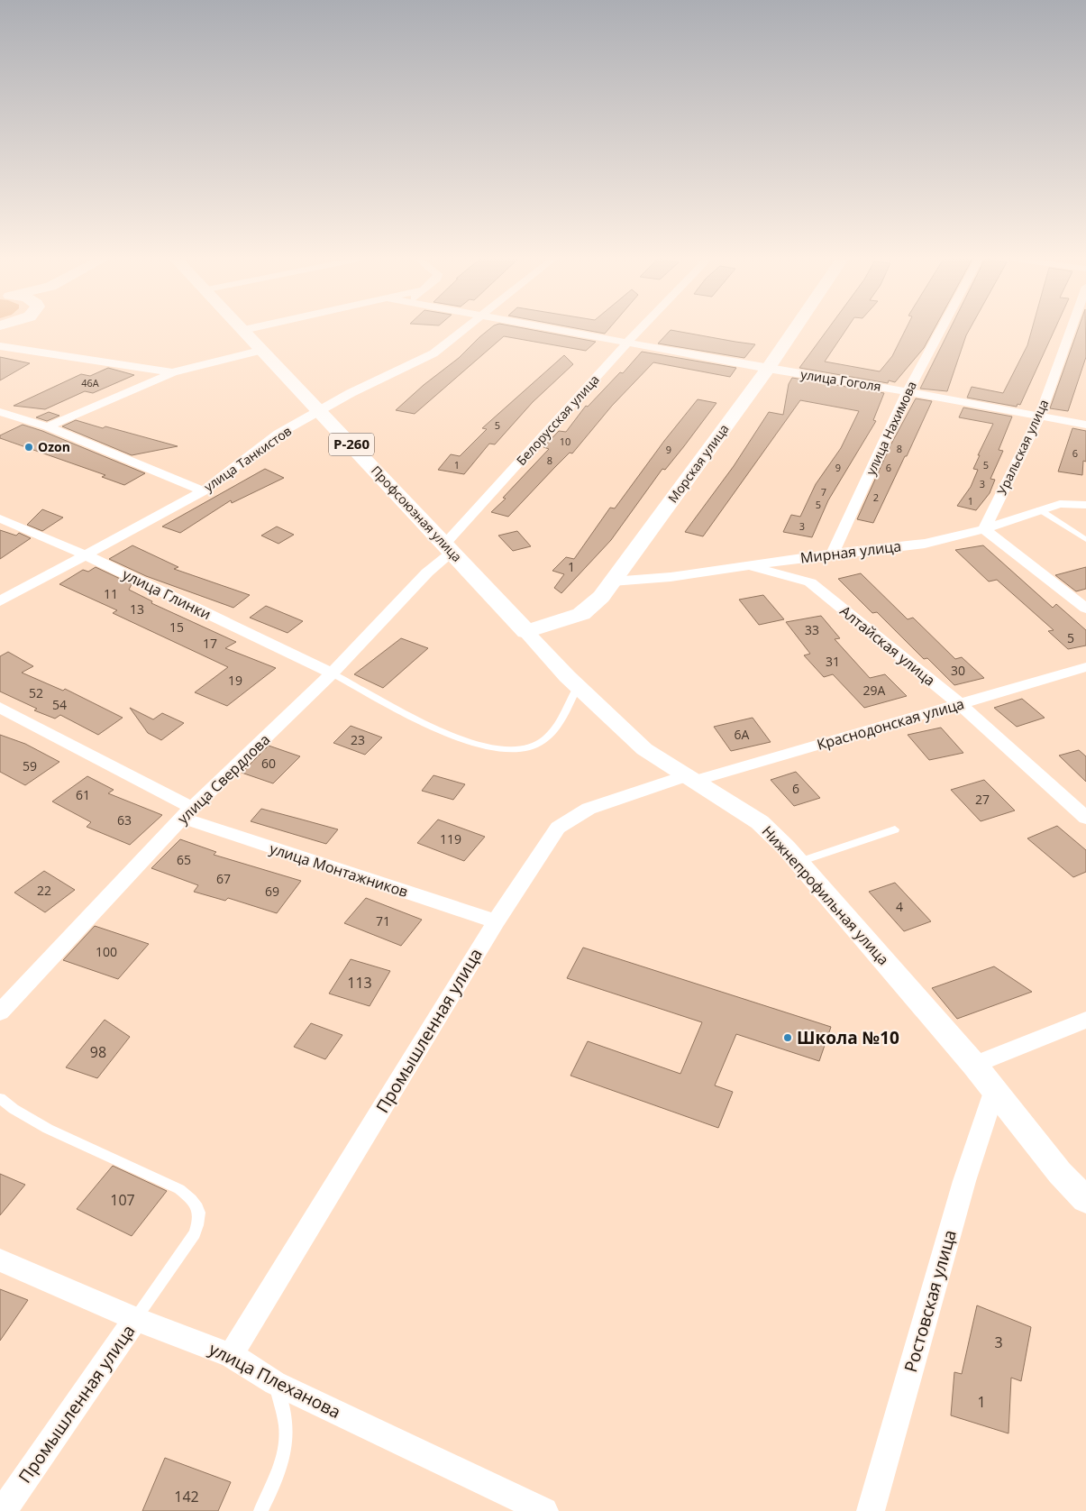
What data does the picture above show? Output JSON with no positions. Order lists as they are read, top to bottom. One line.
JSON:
{"streets":{"main road":["Р-260","Морская улица","Профсоюзная улица"],"street":["улица Гоголя","Белорусская улица","улица Нахимова","Уральская улица","улица Танкистов","Мирная улица","улица Глинки","Алтайская улица","Краснодонская улица","улица Свердлова","улица Монтажников","Нижнепрофильная улица","Промышленная улица","Ростовская улица","улица Плеханова"]},"crossings":[["улица Гоголя","Белорусская улица"],["улица Гоголя","улица Нахимова"],["улица Гоголя","Уральская улица"],["улица Гоголя","Морская улица"],["Белорусская улица","Профсоюзная улица"],["Белорусская улица","улица Свердлова"],["улица Нахимова","Мирная улица"],["улица Нахимова","Алтайская улица"],["Уральская улица","Мирная улица"],["улица Танкистов","Профсоюзная улица"],["улица Танкистов","улица Глинки"],["Морская улица","Профсоюзная улица"],["Морская улица","Мирная улица"],["Морская улица","Нижнепрофильная улица"],["Профсоюзная улица","улица Свердлова"],["Профсоюзная улица","Нижнепрофильная улица"],["улица Глинки","улица Свердлова"],["Алтайская улица","Краснодонская улица"],["Краснодонская улица","Нижнепрофильная улица"],["Краснодонская улица","Промышленная улица"],["улица Свердлова","улица Монтажников"],["улица Монтажников","Промышленная улица"],["Нижнепрофильная улица","Промышленная улица"],["Нижнепрофильная улица","Ростовская улица"],["Промышленная улица","улица Плеханова"]],"places":["Ozon","Школа №10"],"house_numbers":["46А","5","10","8","9","6","8","1","5","9","6","3","7","2","1","5","3","1","11","13","15","33","5","17","31","30","19","29А","52","54","6А","23","60","59","6","61","27","63","119","65","67","22","69","4","71","100","113","98","107","3","1","142"]}
